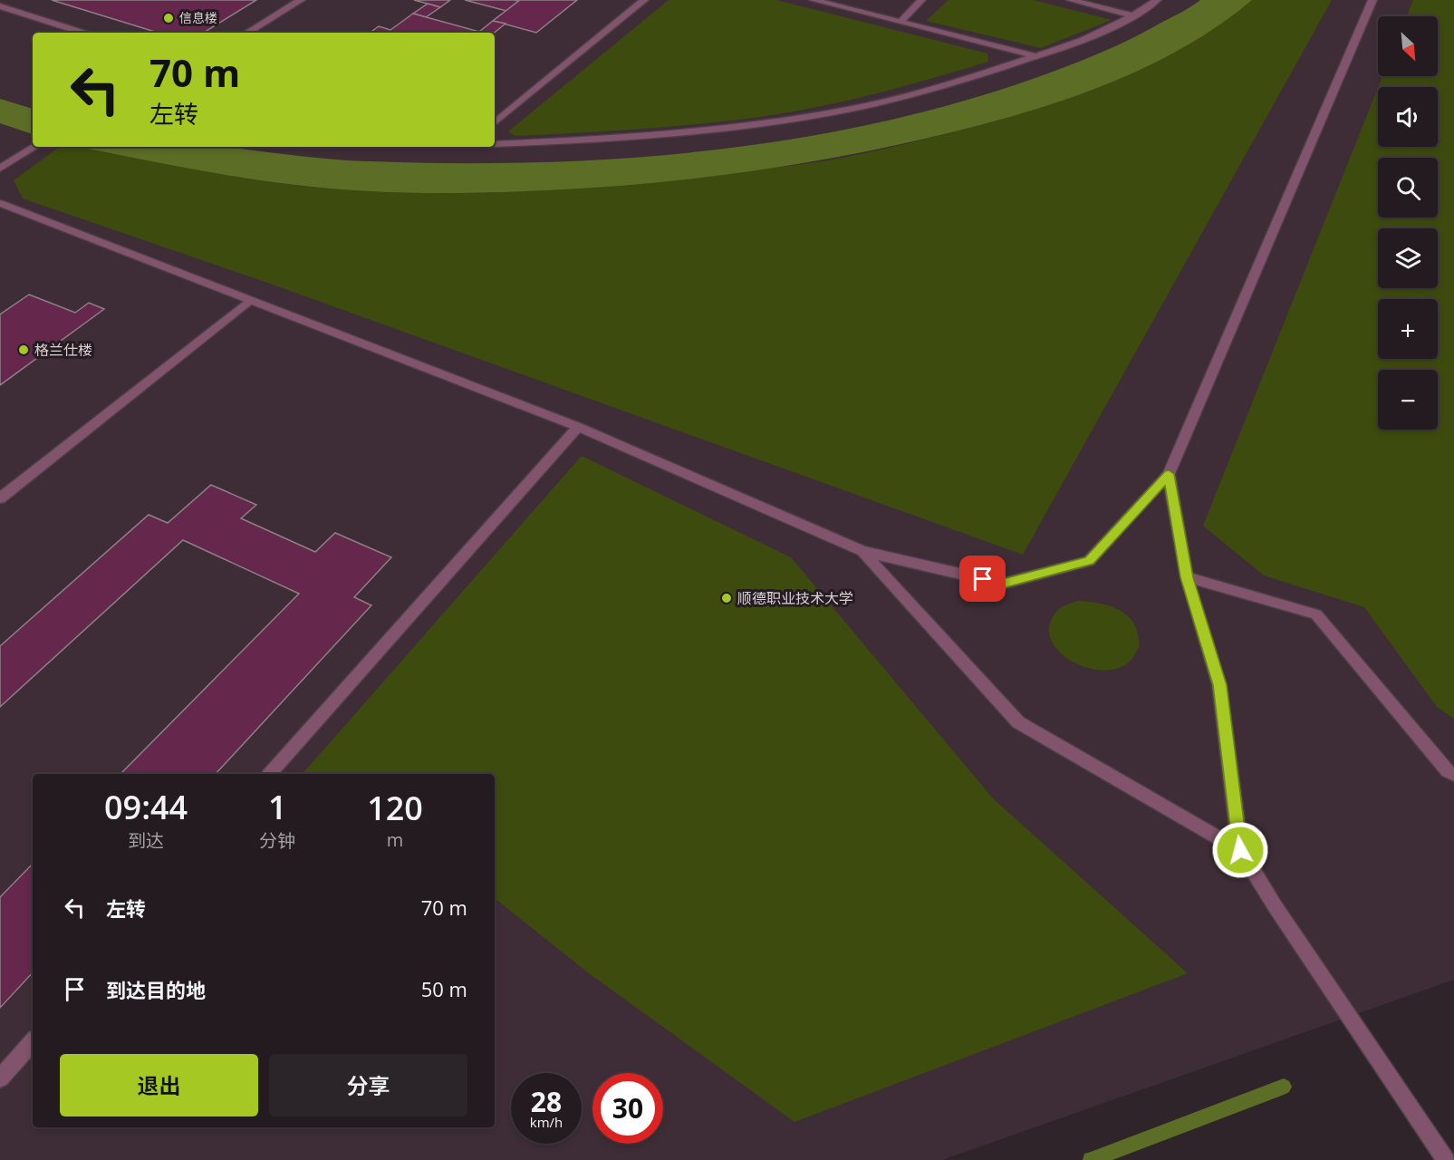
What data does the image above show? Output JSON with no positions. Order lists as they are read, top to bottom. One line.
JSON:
{"places":["信息楼","格兰仕楼","顺德职业技术大学"],"north":"bottom right","page":{"map_buttons":["+","−"],"turn":["70 m","左转"],"eta":["09:44","到达","1","分钟","120","m"],"list":[{"name":"左转","value":"70 m"},{"name":"到达目的地","value":"50 m"}],"buttons":["退出","分享"],"speed":"28 km/h","limit":"30"}}
